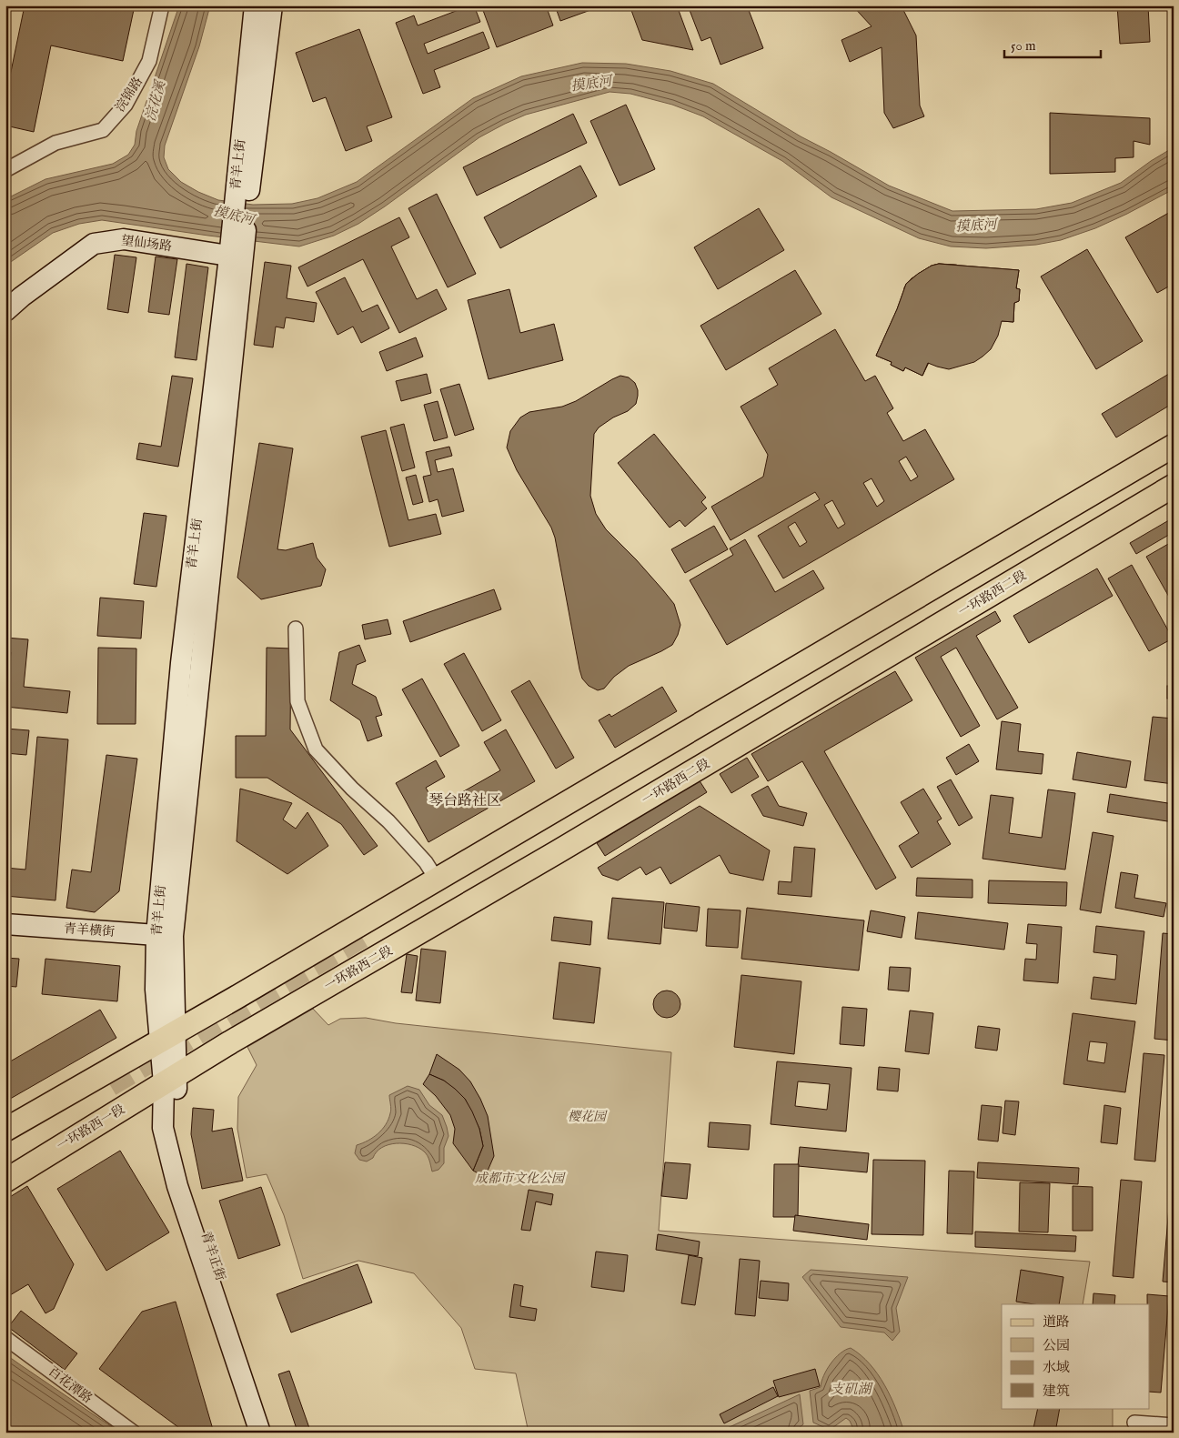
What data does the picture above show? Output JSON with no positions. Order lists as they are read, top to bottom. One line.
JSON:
{"streets":{"main road":["青羊上街","望仙场路","一环路西二段","青羊横街","一环路西一段","青羊正街"],"street":["浣锦路","百花潭路"]},"crossings":[["青羊上街","望仙场路"],["青羊上街","一环路西二段"],["青羊上街","青羊横街"],["青羊上街","一环路西一段"],["青羊上街","青羊正街"],["一环路西二段","一环路西一段"],["一环路西二段","青羊正街"],["一环路西一段","青羊正街"]],"districts":["琴台路社区"],"water":["摸底河","浣花溪","支矶湖"],"parks":["樱花园","成都市文化公园"],"legend":["道路","公园","水域","建筑"],"scale_bar":"50 m"}
